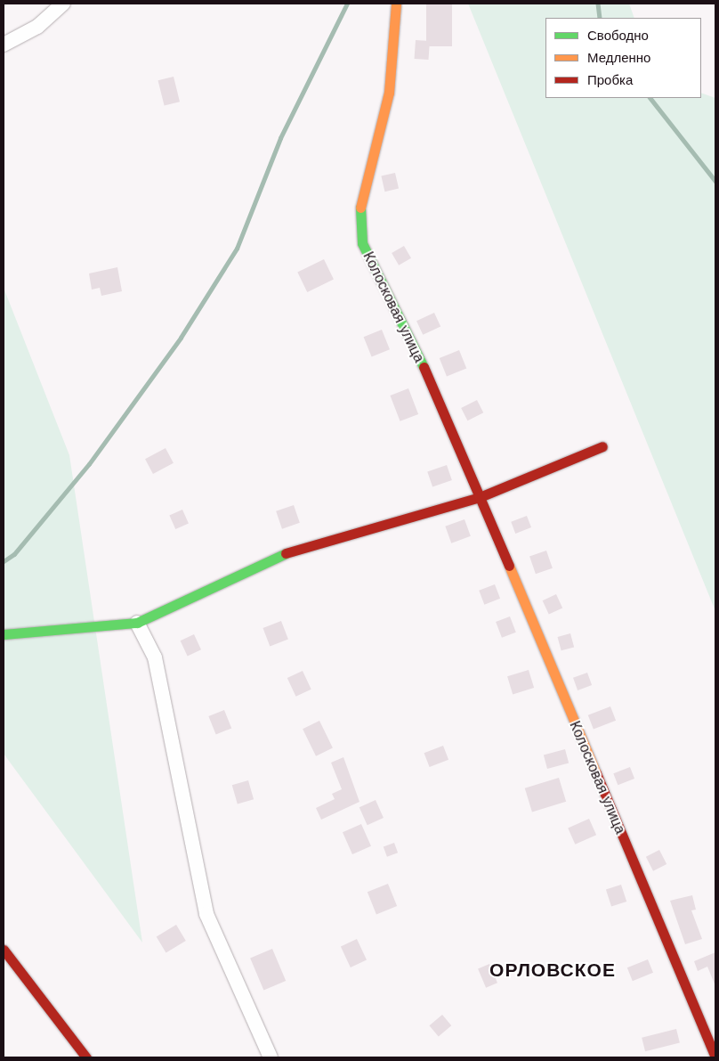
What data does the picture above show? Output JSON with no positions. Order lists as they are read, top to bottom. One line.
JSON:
{"streets":{"street":["Колосковая улица"]},"districts":["ОРЛОВСКОЕ"],"legend":["Свободно","Медленно","Пробка"]}
